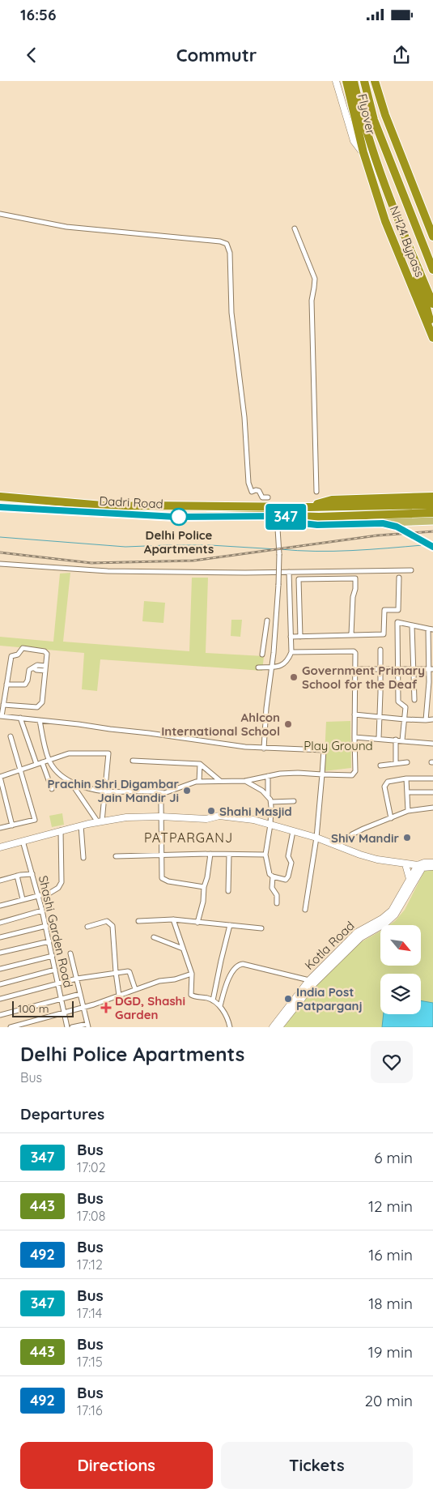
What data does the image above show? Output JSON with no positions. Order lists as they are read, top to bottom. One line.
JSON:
{"streets":{"highway":["Flyover","NH24 Bypass","Dadri Road"],"street":["Shashi Garden Road","Kotla Road"]},"crossings":[["Flyover","NH24 Bypass"]],"districts":["PATPARGANJ"],"parks":["Play Ground"],"places":{"other":["Delhi Police Apartments","Government Primary School for the Deaf","Ahlcon International School","Prachin Shri Digambar Jain Mandir Ji","Shahi Masjid","Shiv Mandir","India Post Patparganj"],"health":["DGD, Shashi Garden"]},"lines":["bus line 347"],"scale_bar":"100 m","north":"bottom right","page":{"status":"16:56","header":"Commutr","on_map":"347","scale":"100 m","heading":[["Delhi Police Apartments","Bus"],"Departures"],"list":[{"mark":"347","name":"Bus","note":"17:02","value":"6 min"},{"mark":"443","name":"Bus","note":"17:08","value":"12 min"},{"mark":"492","name":"Bus","note":"17:12","value":"16 min"},{"mark":"347","name":"Bus","note":"17:14","value":"18 min"},{"mark":"443","name":"Bus","note":"17:15","value":"19 min"},{"mark":"492","name":"Bus","note":"17:16","value":"20 min"}],"buttons":["Directions","Tickets"]}}
